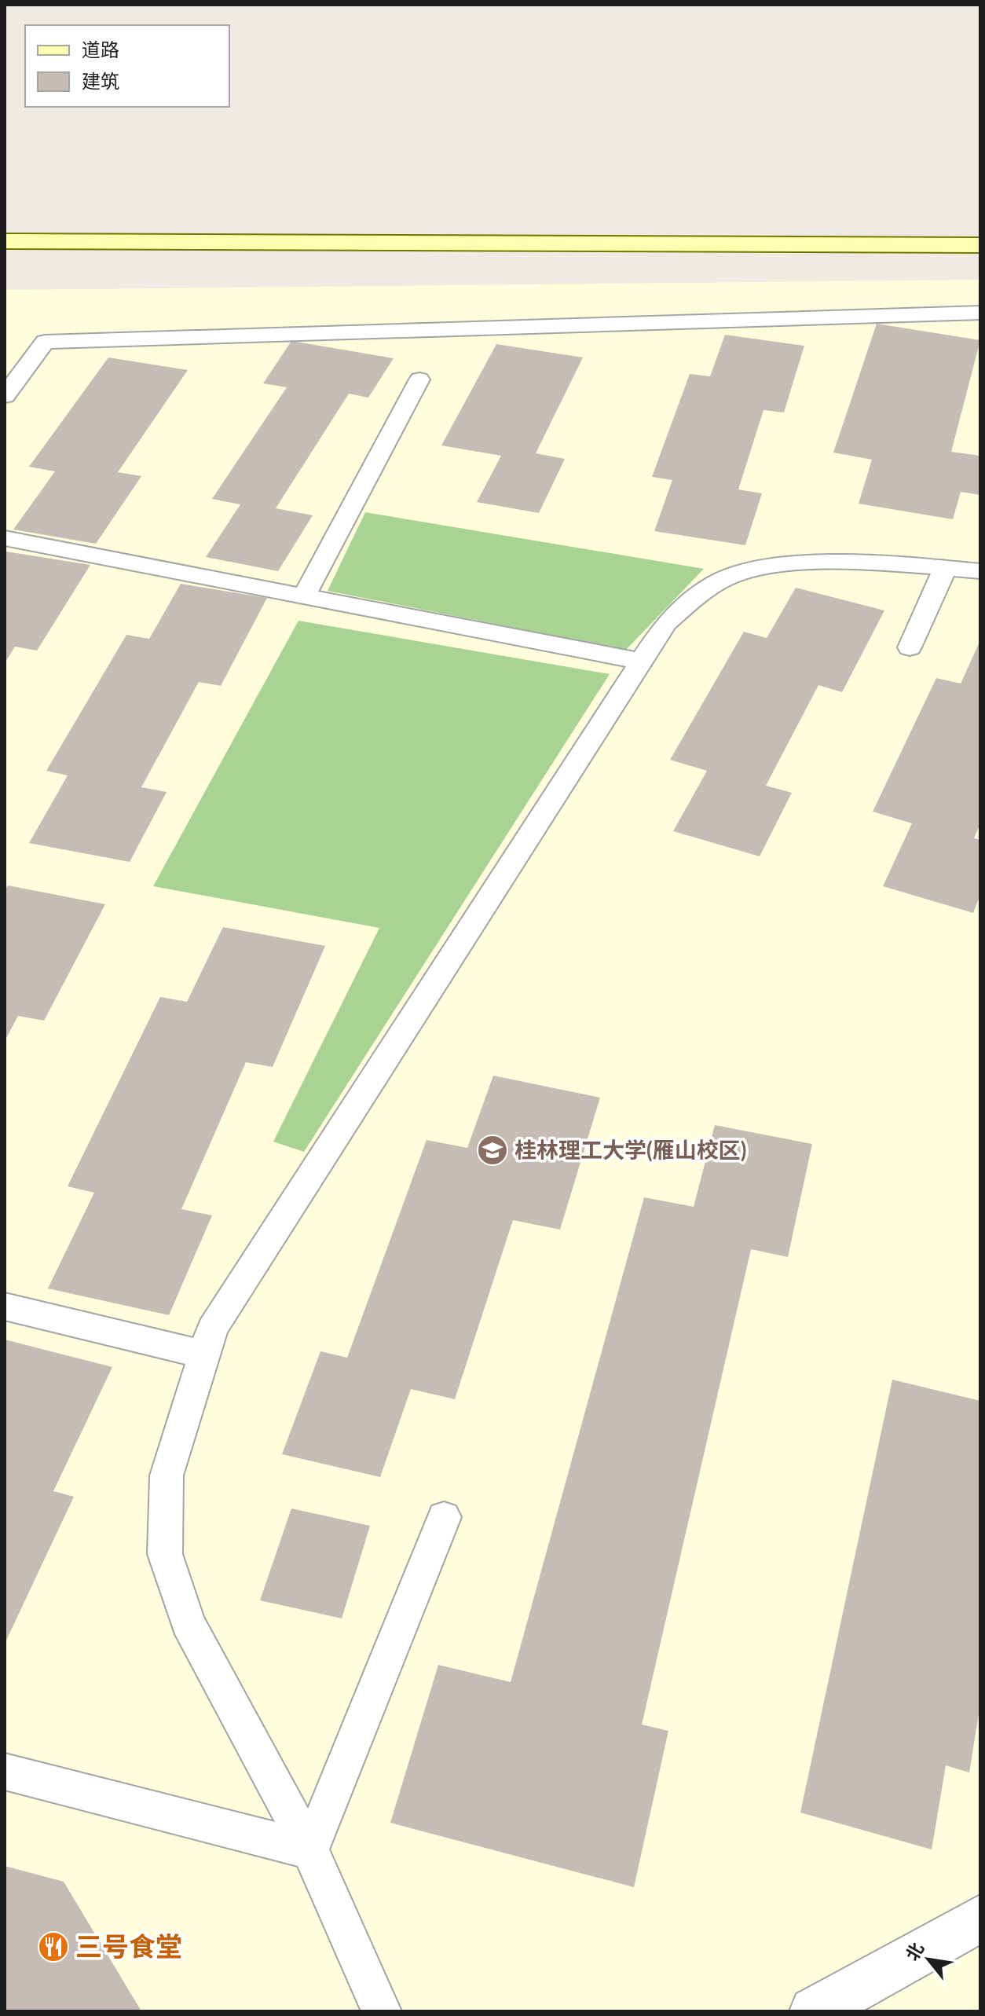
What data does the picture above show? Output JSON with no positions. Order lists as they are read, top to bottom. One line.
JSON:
{"places":{"school or university":["桂林理工大学(雁山校区)"],"restaurant":["三号食堂"]},"legend":["道路","建筑"],"north":"top left"}
